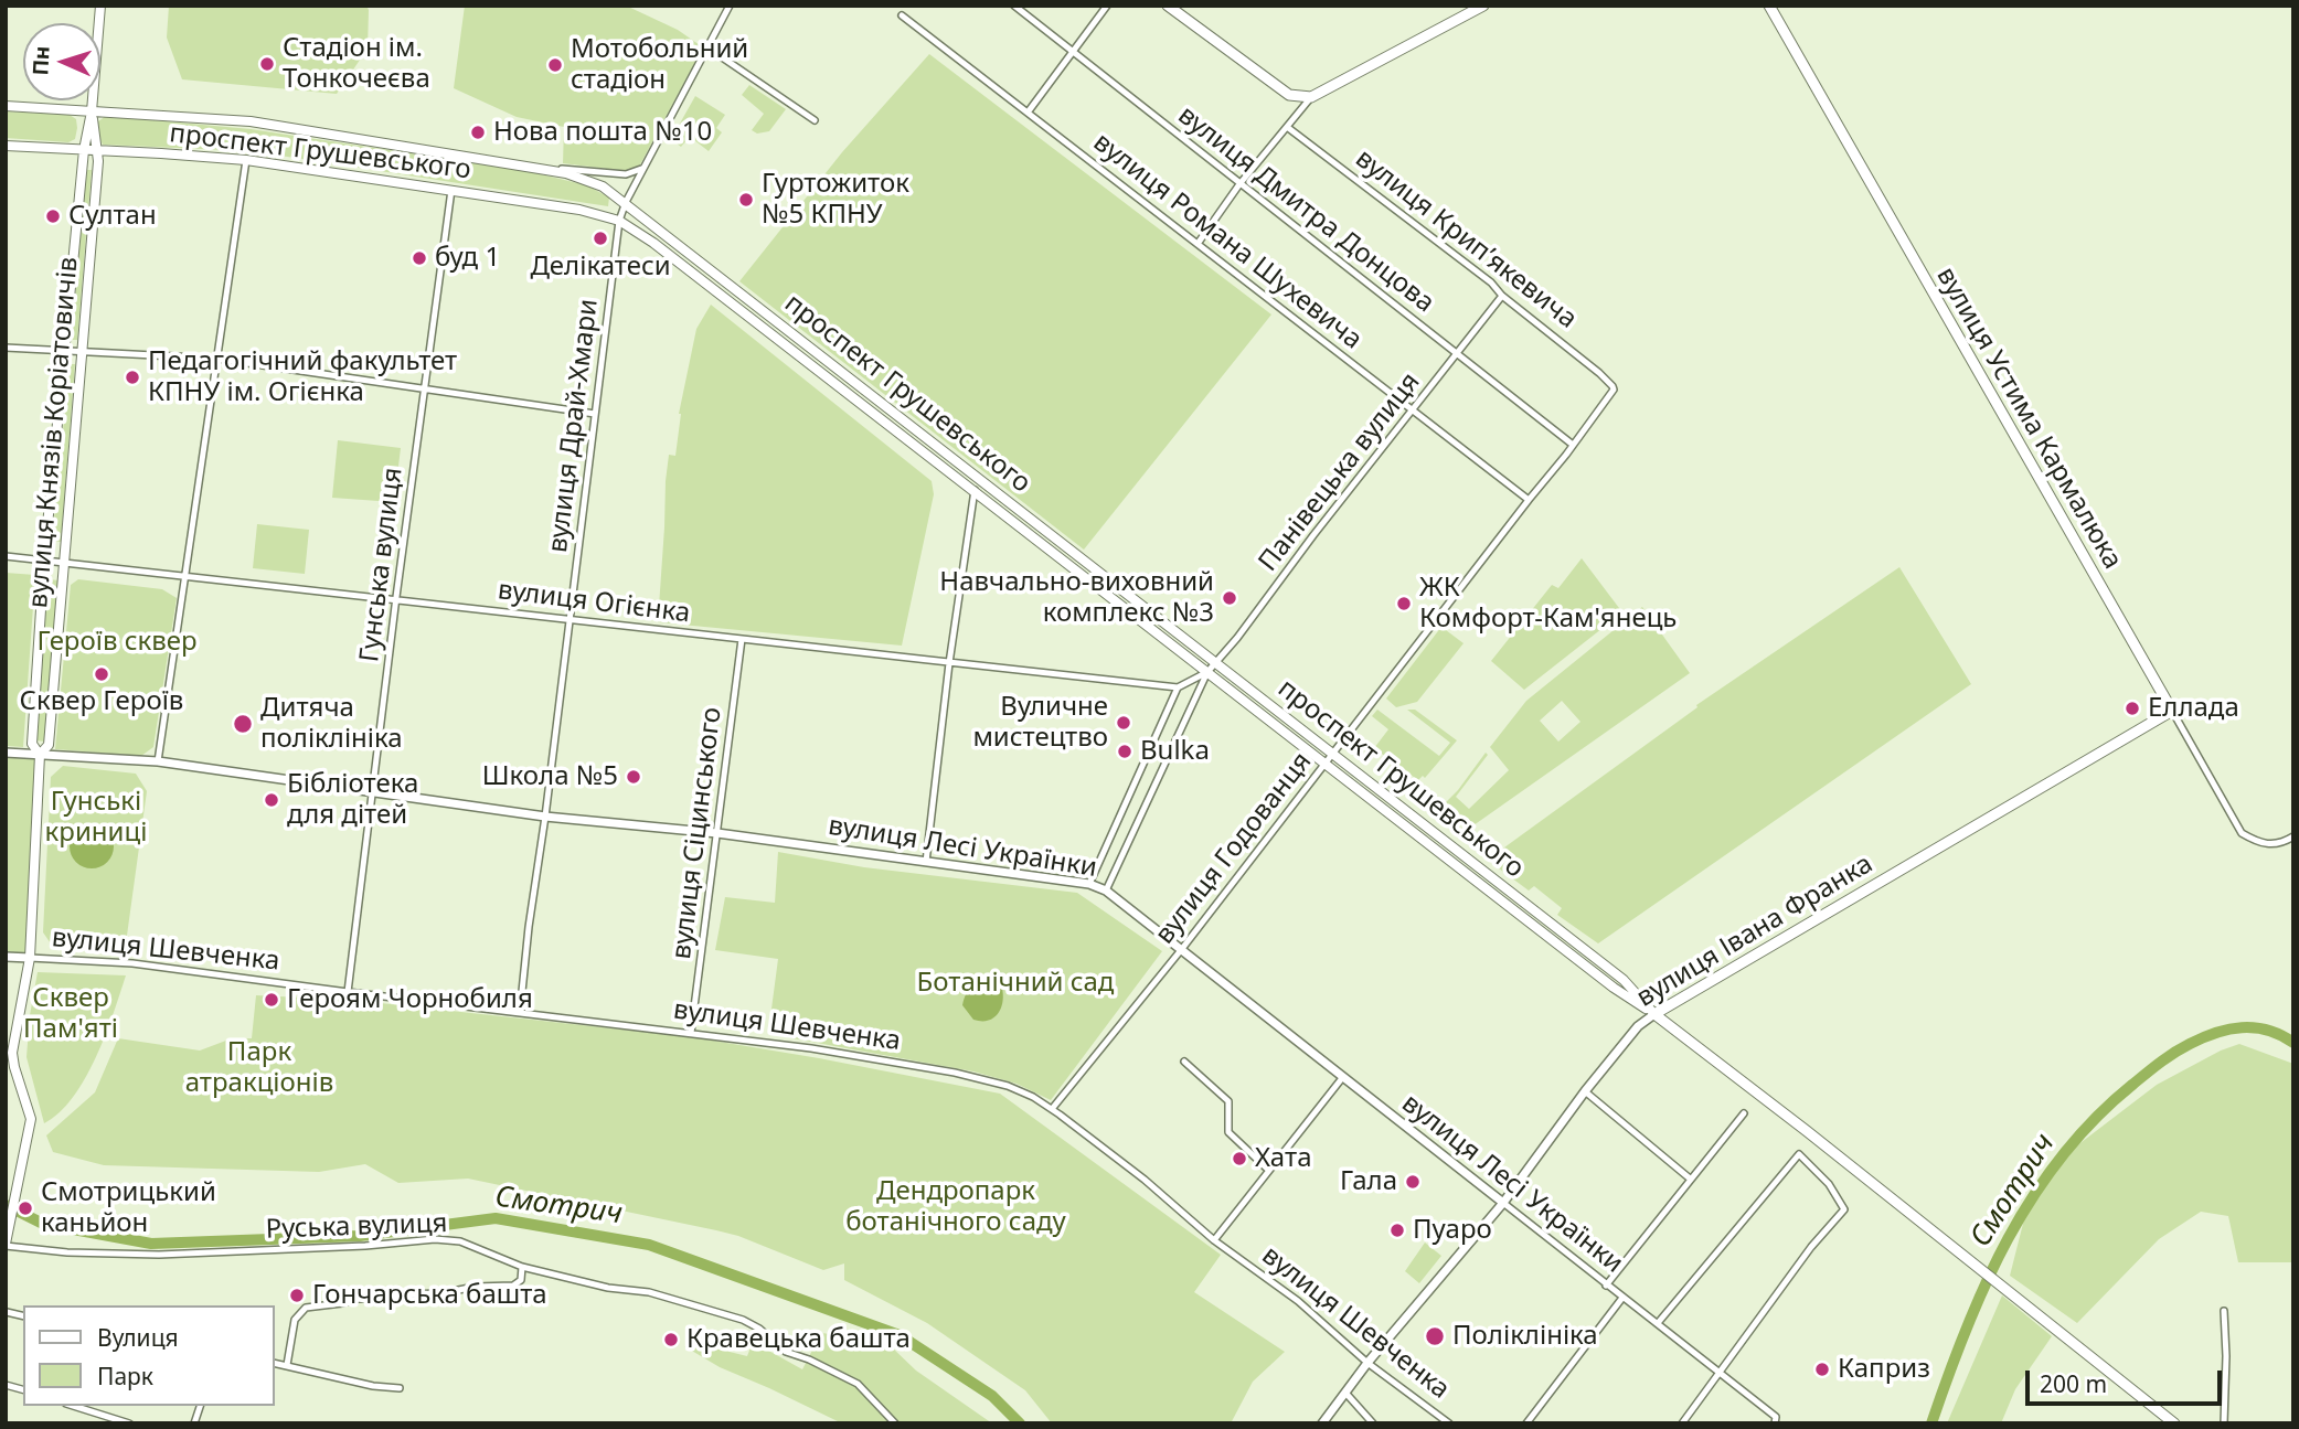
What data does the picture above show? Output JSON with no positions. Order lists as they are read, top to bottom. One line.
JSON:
{"streets":{"main road":["проспект Грушевського","вулиця Устима Кармалюка","вулиця Князів Коріатовичів","вулиця Івана Франка"],"street":["вулиця Дмитра Донцова","вулиця Крипʼякевича","вулиця Романа Шухевича","вулиця Драй-Хмари","Панівецька вулиця","Гунська вулиця","вулиця Огієнка","вулиця Сіцинського","вулиця Лесі Українки","вулиця Годованця","вулиця Шевченка","Руська вулиця"]},"crossings":[["проспект Грушевського","вулиця Драй-Хмари"],["проспект Грушевського","вулиця Князів Коріатовичів"],["проспект Грушевського","Панівецька вулиця"],["проспект Грушевського","Гунська вулиця"],["проспект Грушевського","вулиця Годованця"],["проспект Грушевського","вулиця Івана Франка"],["вулиця Дмитра Донцова","Панівецька вулиця"],["вулиця Дмитра Донцова","вулиця Годованця"],["вулиця Крипʼякевича","Панівецька вулиця"],["вулиця Крипʼякевича","вулиця Годованця"],["вулиця Романа Шухевича","Панівецька вулиця"],["вулиця Романа Шухевича","вулиця Годованця"],["вулиця Устима Кармалюка","вулиця Івана Франка"],["вулиця Драй-Хмари","вулиця Огієнка"],["вулиця Драй-Хмари","вулиця Лесі Українки"],["вулиця Драй-Хмари","вулиця Шевченка"],["вулиця Князів Коріатовичів","вулиця Огієнка"],["вулиця Князів Коріатовичів","вулиця Лесі Українки"],["вулиця Князів Коріатовичів","вулиця Шевченка"],["вулиця Князів Коріатовичів","Руська вулиця"],["Панівецька вулиця","вулиця Огієнка"],["Панівецька вулиця","вулиця Лесі Українки"],["Гунська вулиця","вулиця Огієнка"],["Гунська вулиця","вулиця Лесі Українки"],["Гунська вулиця","вулиця Шевченка"],["вулиця Огієнка","вулиця Сіцинського"],["вулиця Сіцинського","вулиця Лесі Українки"],["вулиця Сіцинського","вулиця Шевченка"],["вулиця Лесі Українки","вулиця Годованця"],["вулиця Лесі Українки","вулиця Івана Франка"],["вулиця Годованця","вулиця Шевченка"],["вулиця Івана Франка","вулиця Шевченка"]],"water":["Смотрич"],"parks":["Героїв сквер","Гунські криниці","Ботанічний сад","Сквер Пам'яті","Парк атракціонів","Дендропарк ботанічного саду"],"places":["Стадіон ім. Тонкочеєва","Мотобольний стадіон","Нова пошта №10","Гуртожиток №5 КПНУ","Султан","Делікатеси","буд 1","Педагогічний факультет КПНУ ім. Огієнка","Навчально-виховний комплекс №3","ЖК Комфорт-Кам'янець","Сквер Героїв","Еллада","Вуличне мистецтво","Дитяча поліклініка","Bulka","Школа №5","Бібліотека для дітей","Героям Чорнобиля","Хата","Гала","Смотрицький каньйон","Пуаро","Гончарська башта","Поліклініка","Кравецька башта","Каприз"],"legend":["Вулиця","Парк"],"scale_bar":"200 m","north":"left"}
